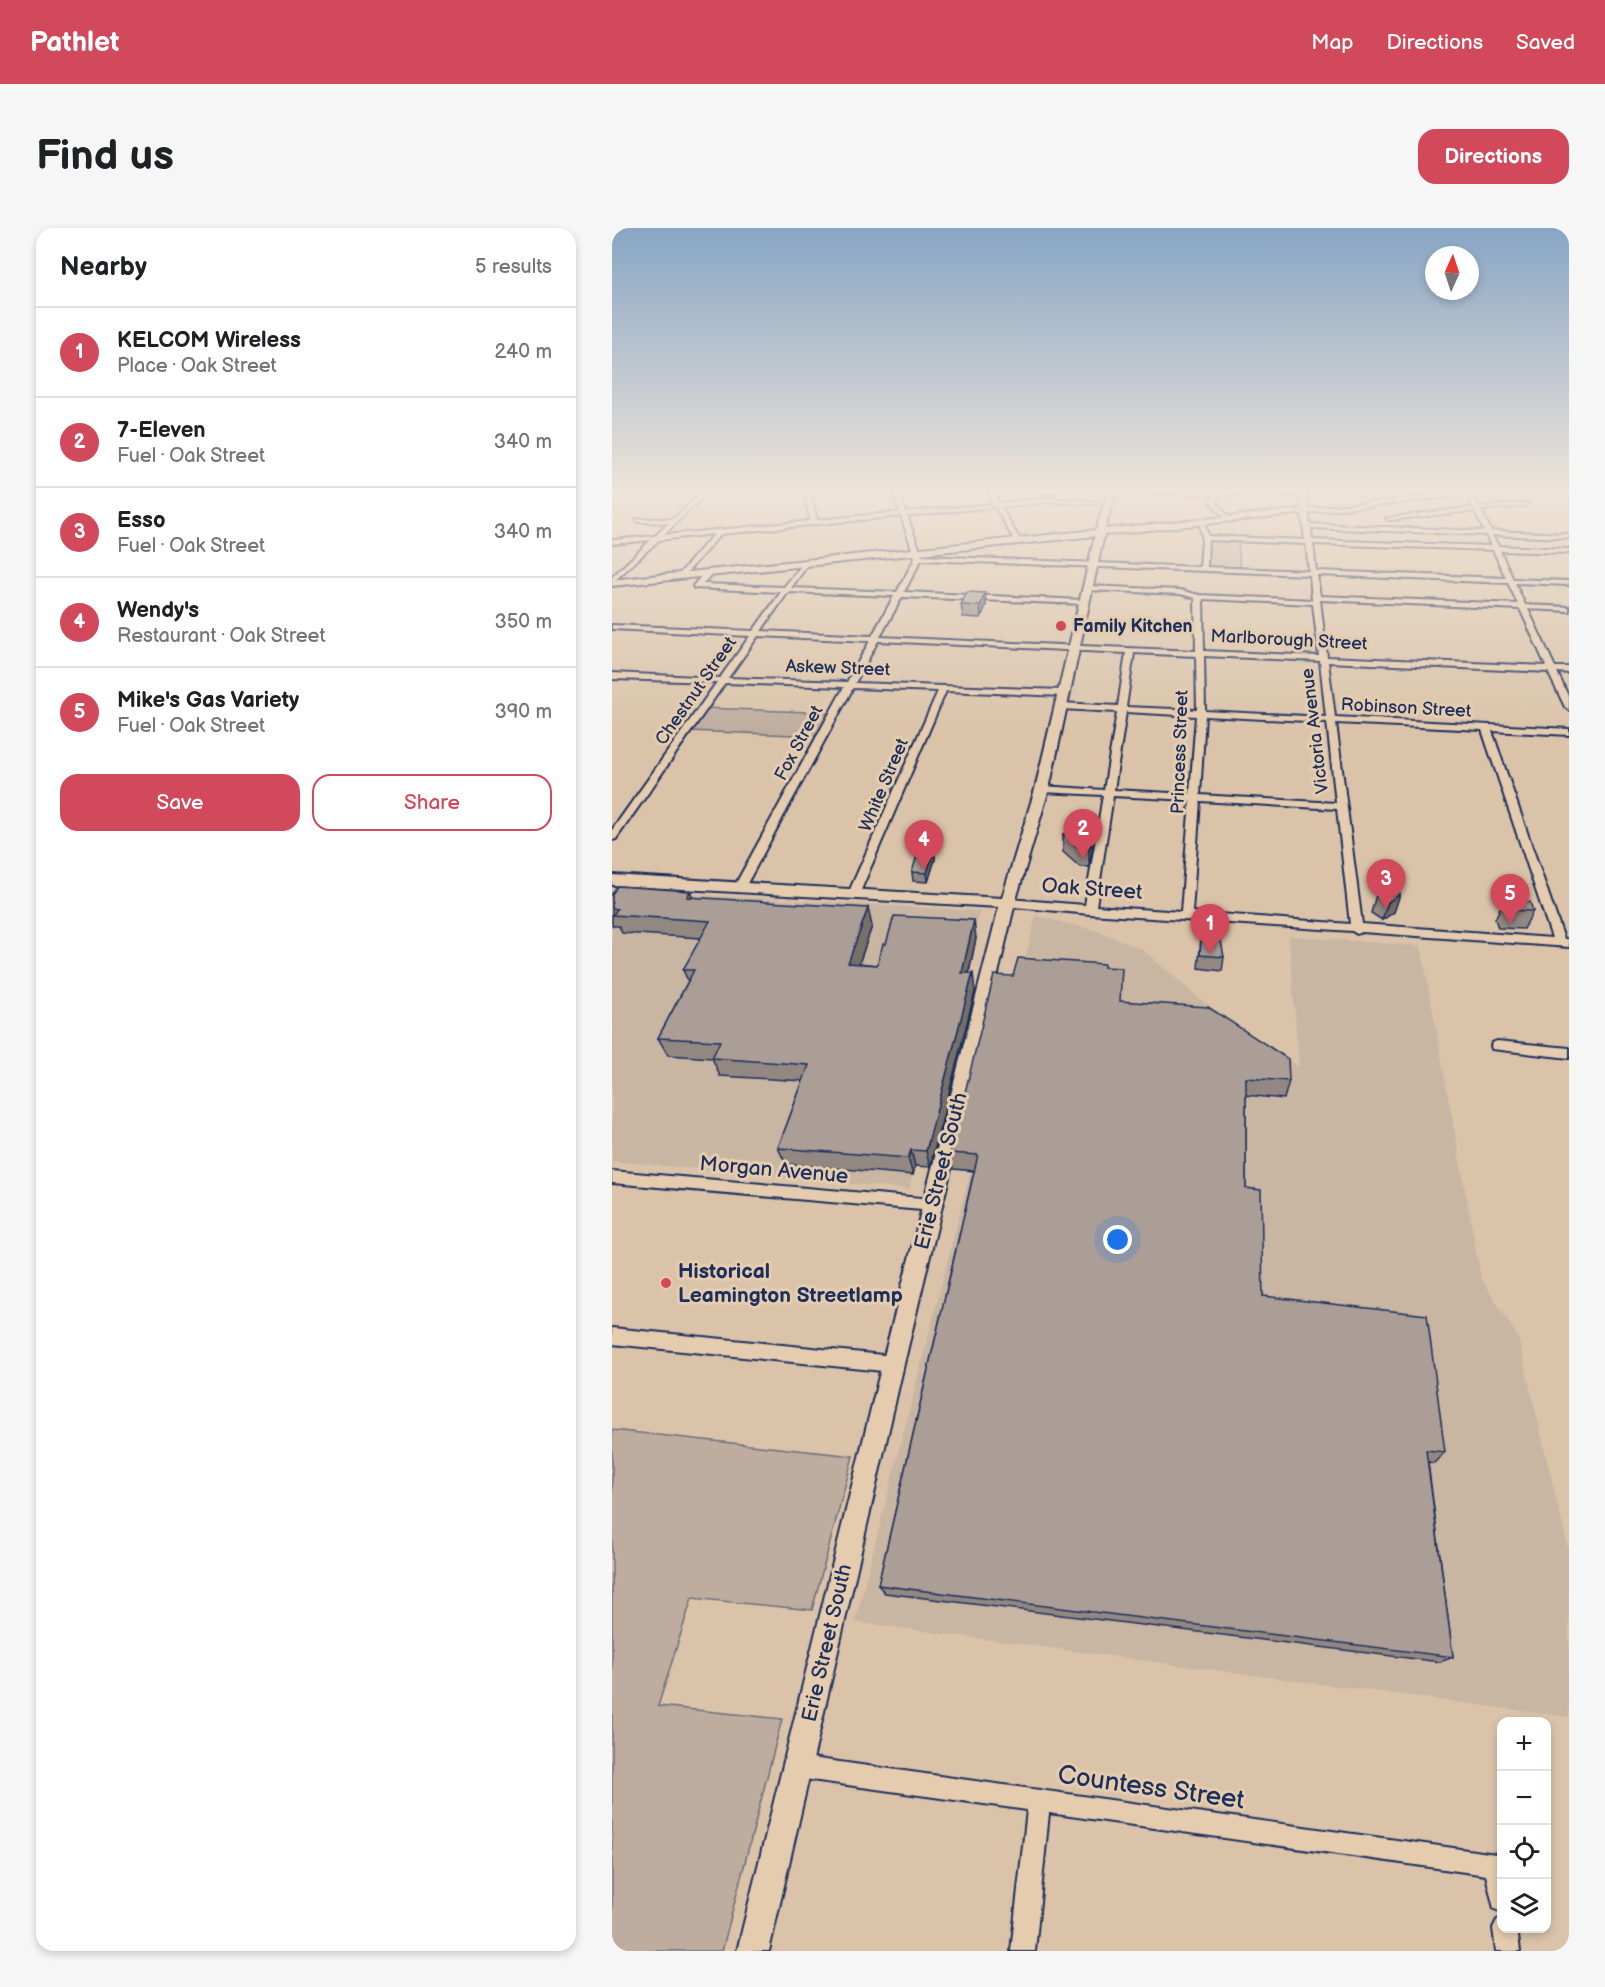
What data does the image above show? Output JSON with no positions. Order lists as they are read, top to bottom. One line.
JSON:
{"streets":{"main road":["Oak Street","Erie Street South"],"street":["Marlborough Street","Askew Street","Chestnut Street","Robinson Street","Victoria Avenue","Fox Street","Princess Street","White Street","Morgan Avenue","Countess Street"]},"crossings":[["Marlborough Street","Chestnut Street"],["Marlborough Street","Victoria Avenue"],["Marlborough Street","Fox Street"],["Marlborough Street","Princess Street"],["Marlborough Street","Erie Street South"],["Askew Street","Chestnut Street"],["Askew Street","Robinson Street"],["Askew Street","Fox Street"],["Askew Street","White Street"],["Askew Street","Erie Street South"],["Robinson Street","Victoria Avenue"],["Robinson Street","Princess Street"],["Robinson Street","Erie Street South"],["Victoria Avenue","Oak Street"],["Fox Street","Oak Street"],["Princess Street","Oak Street"],["White Street","Oak Street"],["Oak Street","Erie Street South"],["Morgan Avenue","Erie Street South"],["Erie Street South","Countess Street"]],"places":["Family Kitchen","Historical Leamington Streetlamp"],"north":"top","page":{"header":"Pathlet","nav":["Map","Directions","Saved"],"buttons":["Directions",["Save","Share"]],"title":"Find us","heading":["Nearby","5 results"],"list":[{"mark":"1","name":"KELCOM Wireless","note":"Place · Oak Street","value":"240 m"},{"mark":"2","name":"7-Eleven","note":"Fuel · Oak Street","value":"340 m"},{"mark":"3","name":"Esso","note":"Fuel · Oak Street","value":"340 m"},{"mark":"4","name":"Wendy's","note":"Restaurant · Oak Street","value":"350 m"},{"mark":"5","name":"Mike's Gas Variety","note":"Fuel · Oak Street","value":"390 m"}],"pins":["2","4","3","5","1"],"map_buttons":["+","−"]}}
